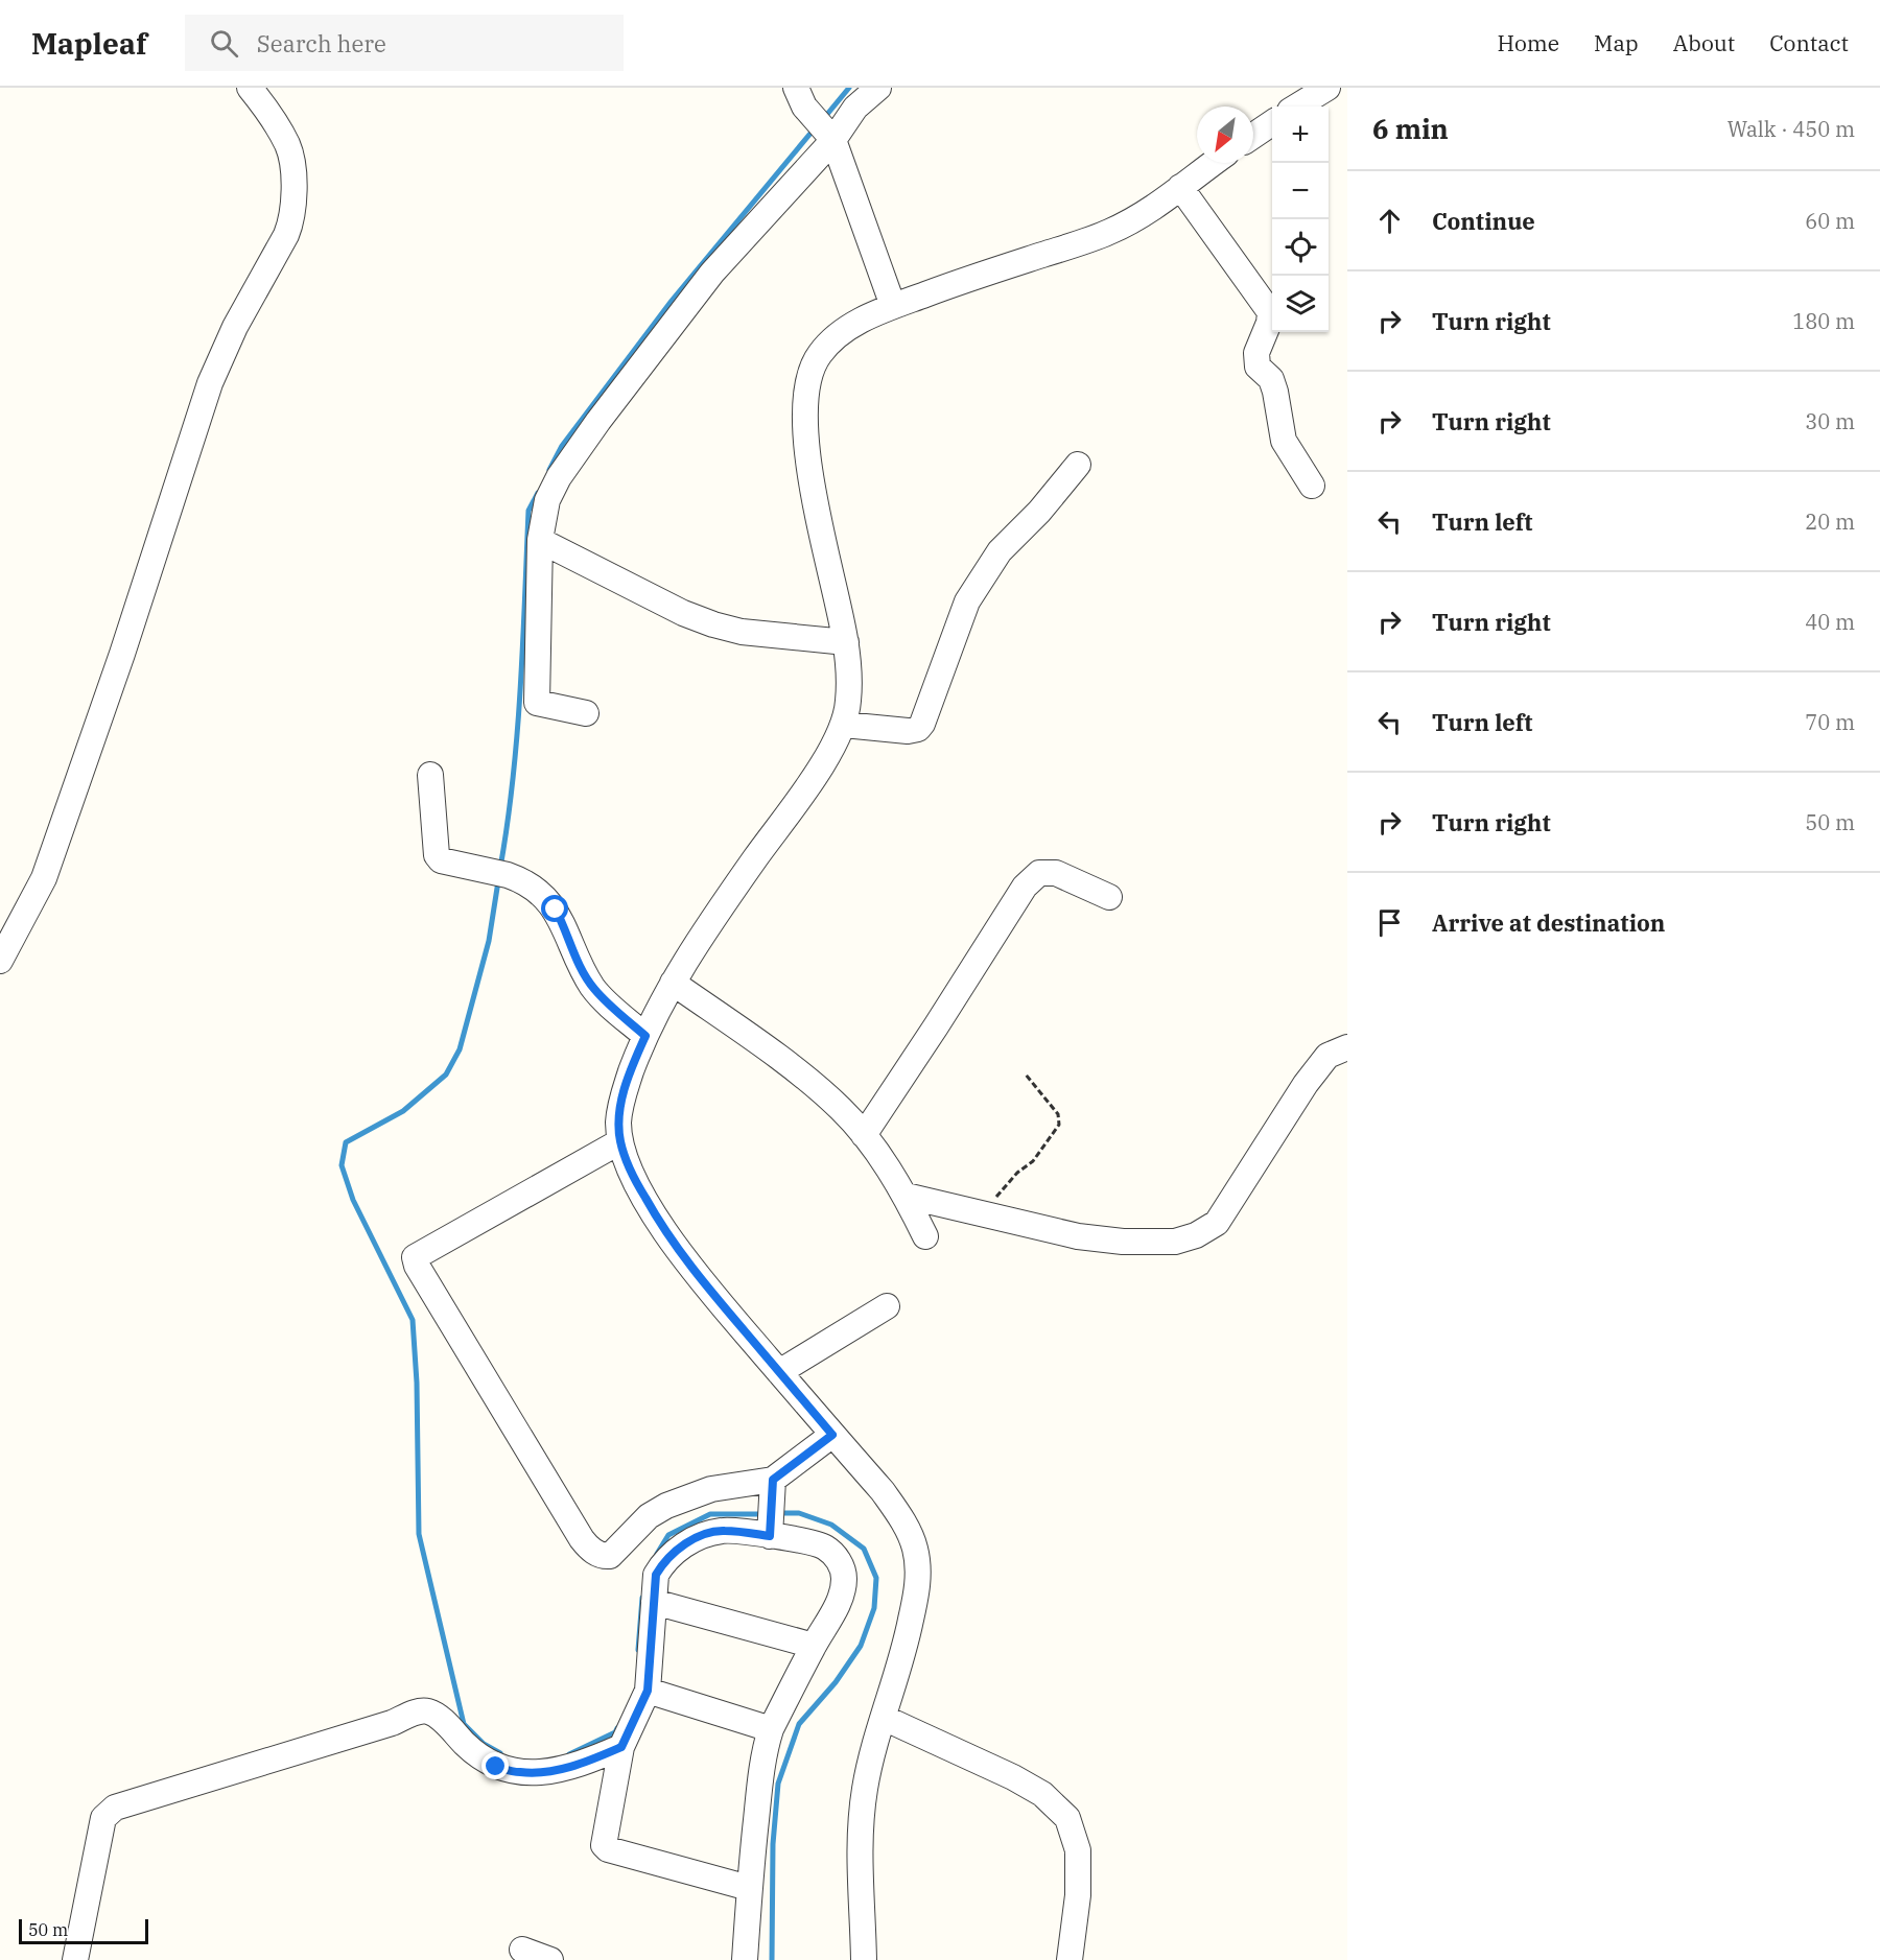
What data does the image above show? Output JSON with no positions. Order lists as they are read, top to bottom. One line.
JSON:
{"scale_bar":"50 m","north":"bottom left","page":{"header":"Mapleaf","search":"Search here","nav":["Home","Map","About","Contact"],"heading":["6 min","Walk · 450 m"],"map_buttons":["+","−"],"list":[["Continue","60 m"],["Turn right","180 m"],["Turn right","30 m"],["Turn left","20 m"],["Turn right","40 m"],["Turn left","70 m"],["Turn right","50 m"],"Arrive at destination"],"scale":"50 m"}}
